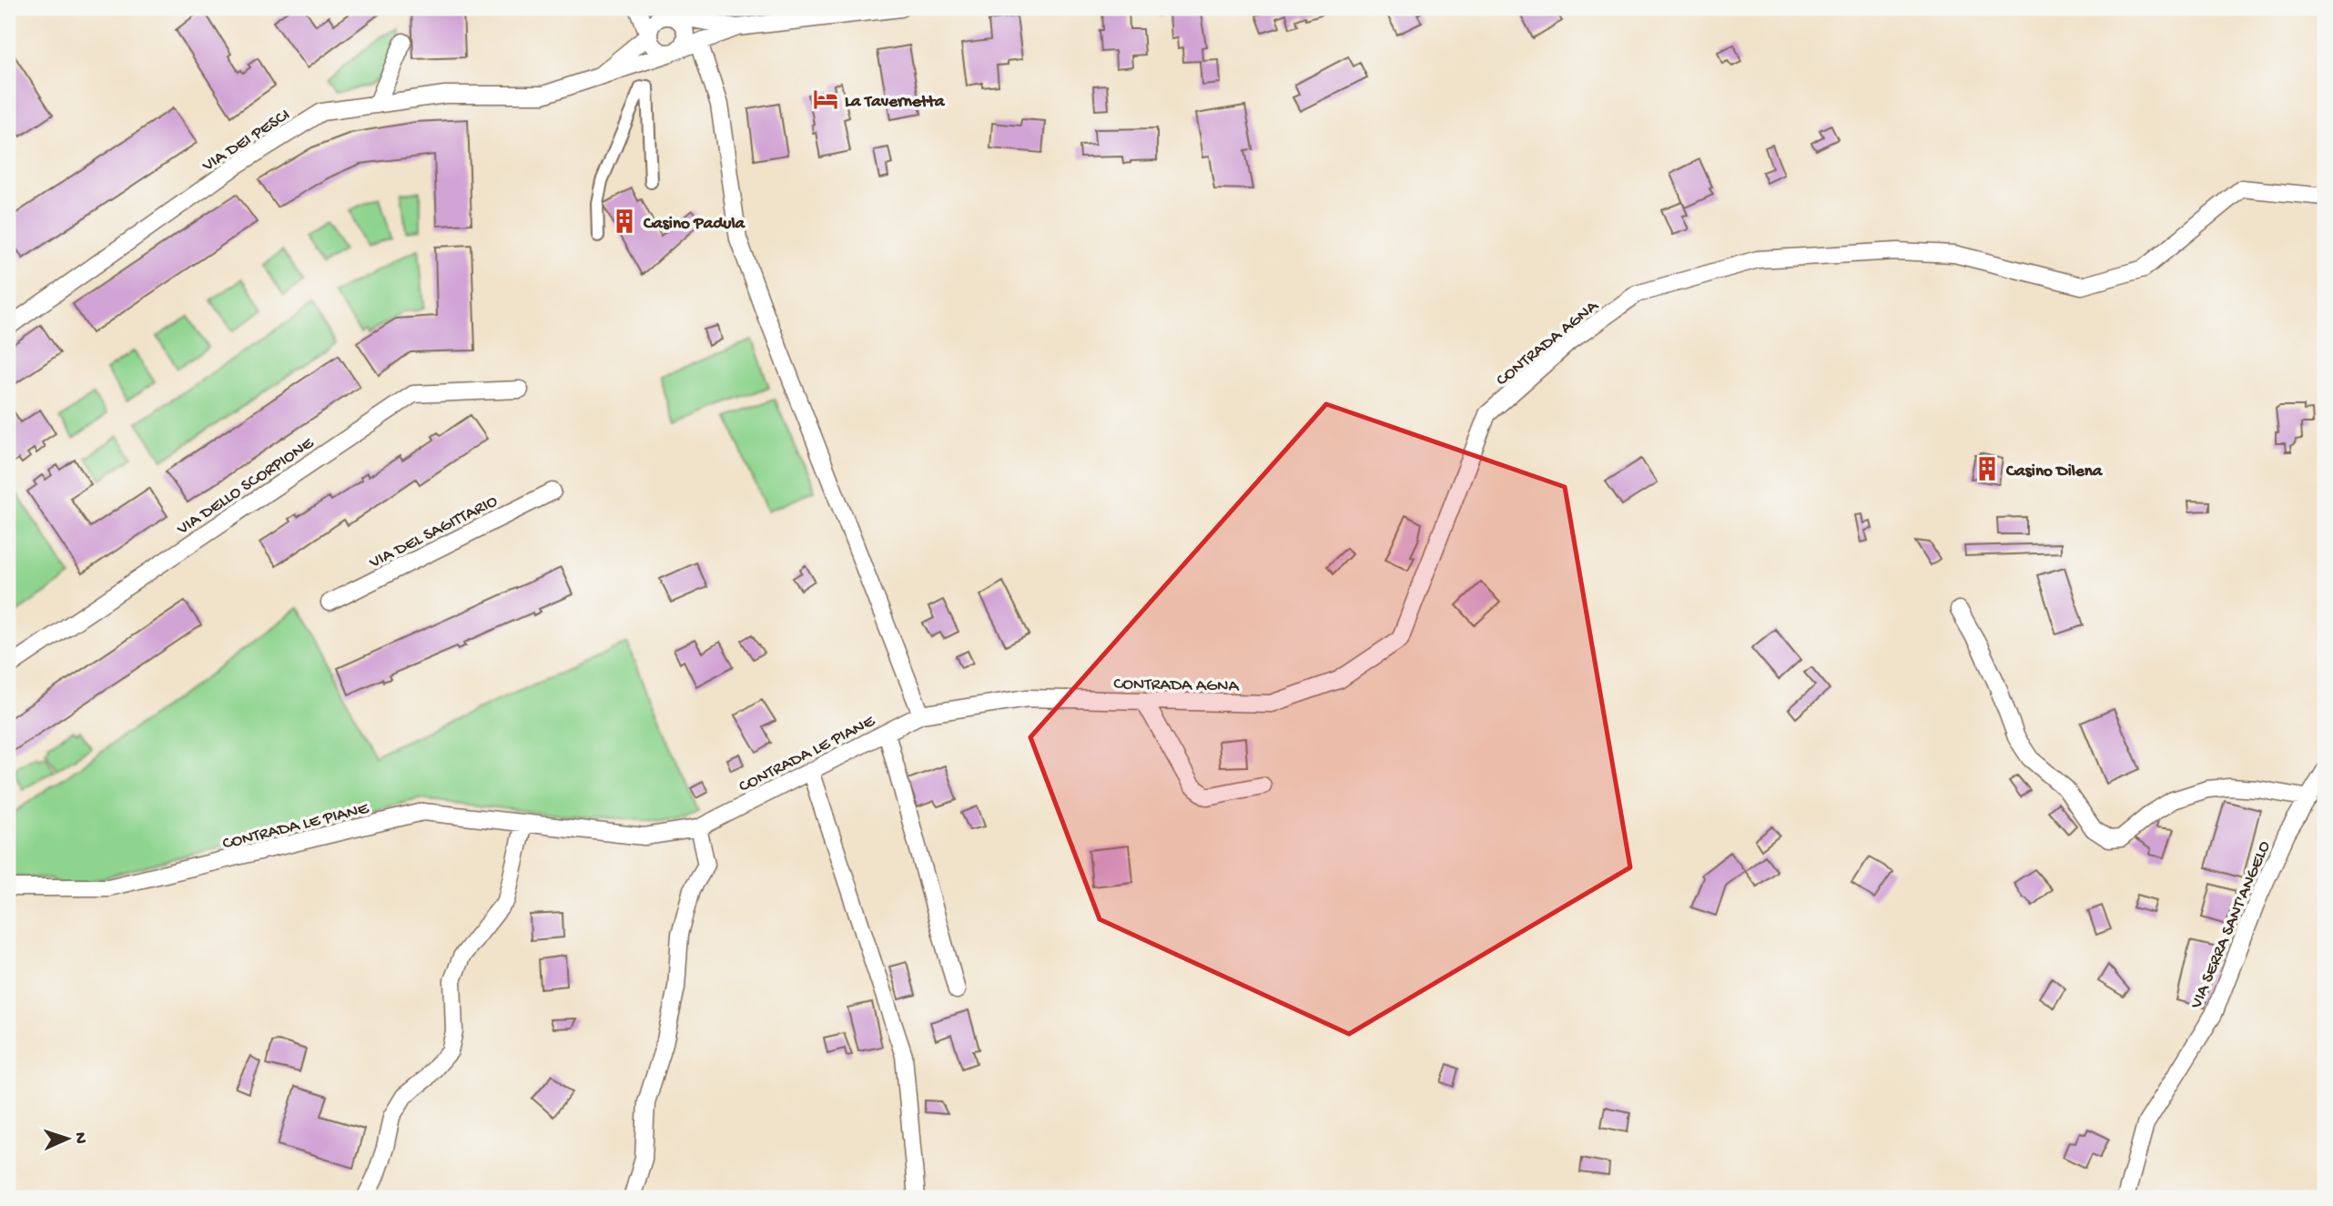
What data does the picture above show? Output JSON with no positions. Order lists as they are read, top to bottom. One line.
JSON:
{"streets":{"street":["VIA DEI PESCI","CONTRADA AGNA","VIA DELLO SCORPIONE","VIA DEL SAGITTARIO","CONTRADA LE PIANE","VIA SERRA SANT'ANGELO"]},"crossings":[["CONTRADA AGNA","CONTRADA LE PIANE"]],"places":{"hotel":["La Tavernetta"],"building":["Casino Padula","Casino Dilena"]},"north":"right"}
